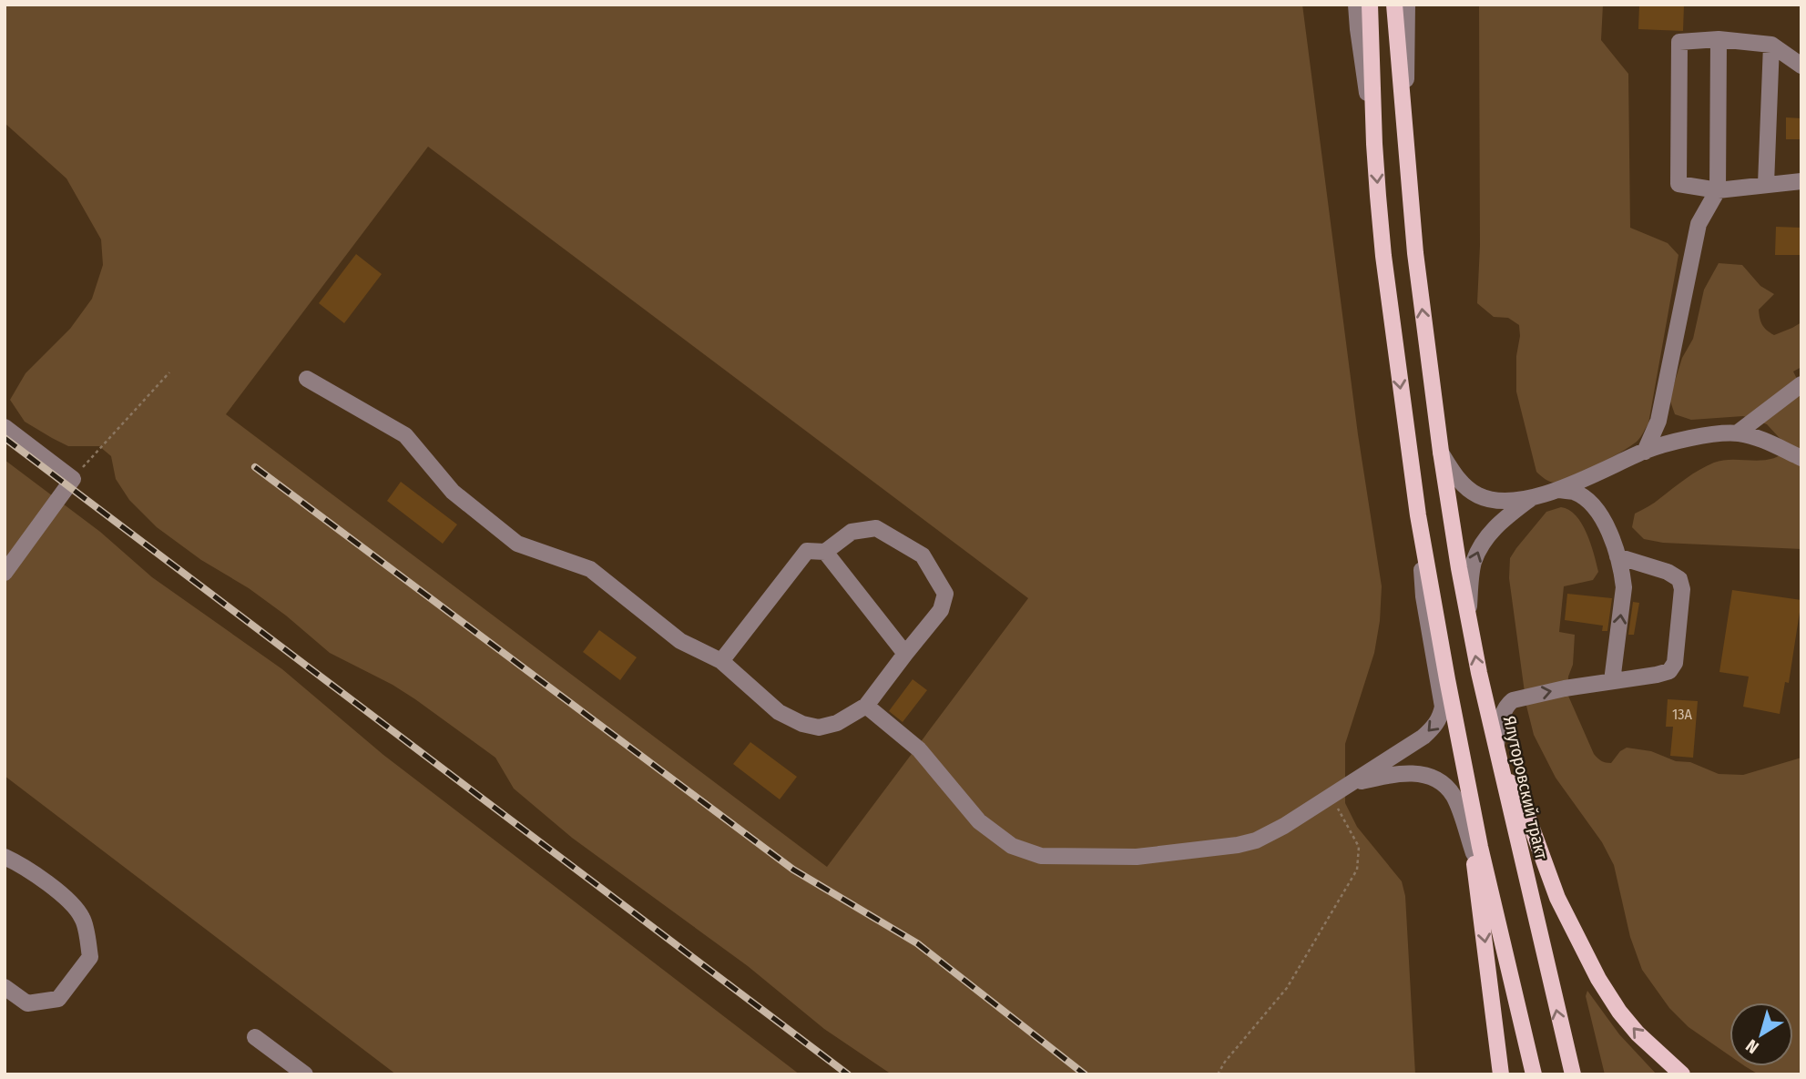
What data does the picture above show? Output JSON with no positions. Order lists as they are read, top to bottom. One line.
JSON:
{"streets":{"main road":["Ялуторовский тракт"]},"house_numbers":["13А"],"north":"bottom left"}
